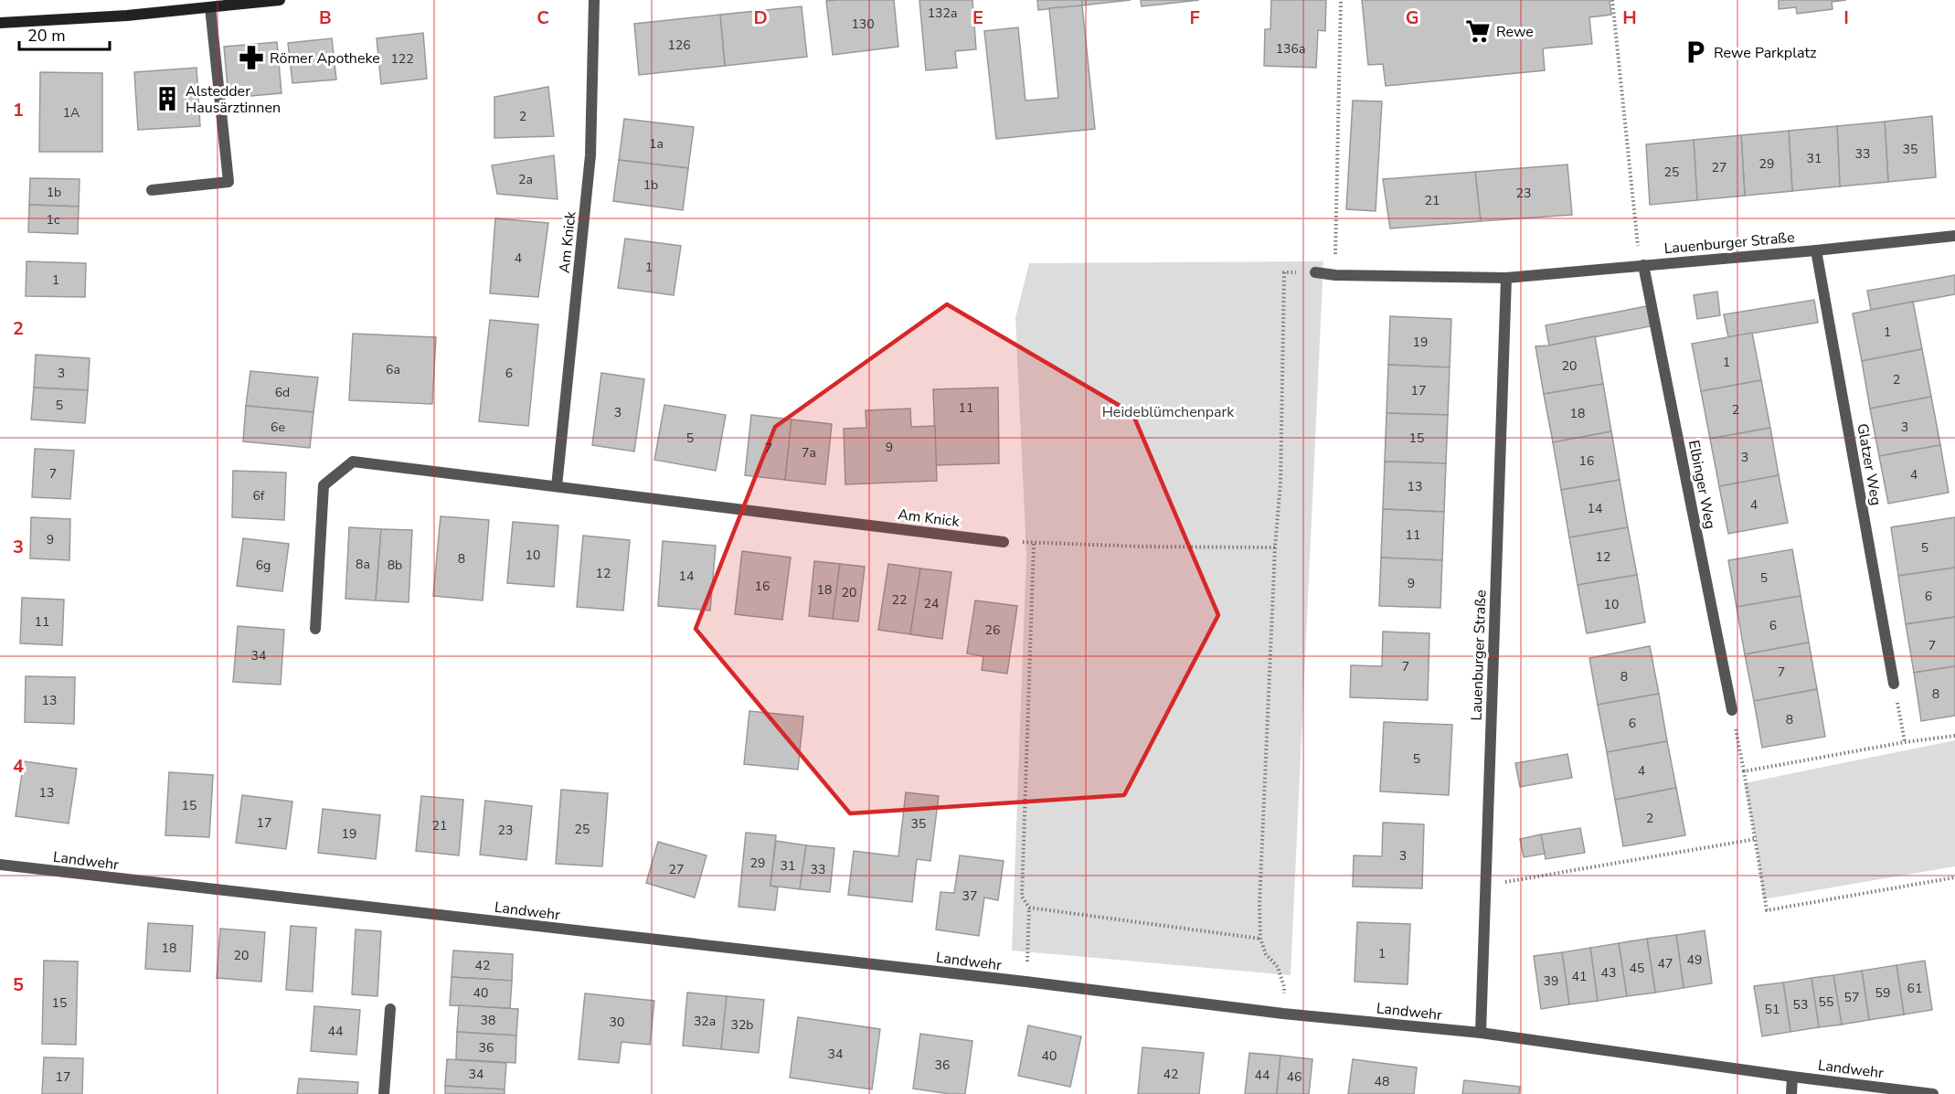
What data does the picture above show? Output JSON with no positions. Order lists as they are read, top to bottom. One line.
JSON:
{"streets":{"street":["Am Knick","Lauenburger Straße","Glatzer Weg","Elbinger Weg","Landwehr"]},"crossings":[["Lauenburger Straße","Glatzer Weg"],["Lauenburger Straße","Elbinger Weg"],["Lauenburger Straße","Landwehr"]],"parks":["Heideblümchenpark"],"places":{"supermarket":["Rewe"],"parking":["Rewe Parkplatz"],"pharmacy":["Römer Apotheke"],"building":["Alstedder Hausärztinnen"]},"house_numbers":["132a","130","126","136a","122","1A","2","1a","35","33","31","29","27","25","2a","1b","1b","23","21","1c","4","1","1","1","19","1","20","6a","3","6","2","17","6d","5","11","2","3","18","6e","3","5","15","9","7","7a","3","16","7","4","13","6f","4","14","11","9","5","10","12","8","8a","6g","8b","12","14","5","9","16","18","20","6","22","24","10","11","6","26","7","34","7","7","8","8","13","8","6","5","4","13","15","2","17","35","21","25","23","19","3","29","31","27","33","37","18","1","20","49","47","42","45","43","41","39","61","40","59","57","55","15","53","51","38","32a","30","32b","44","36","34","40","36","34","42","44","17","46","48"],"scale_bar":"20 m","grid":{"columns":["B","C","D","E","F","G","H","I"],"rows":["1","2","3","4","5"]}}
